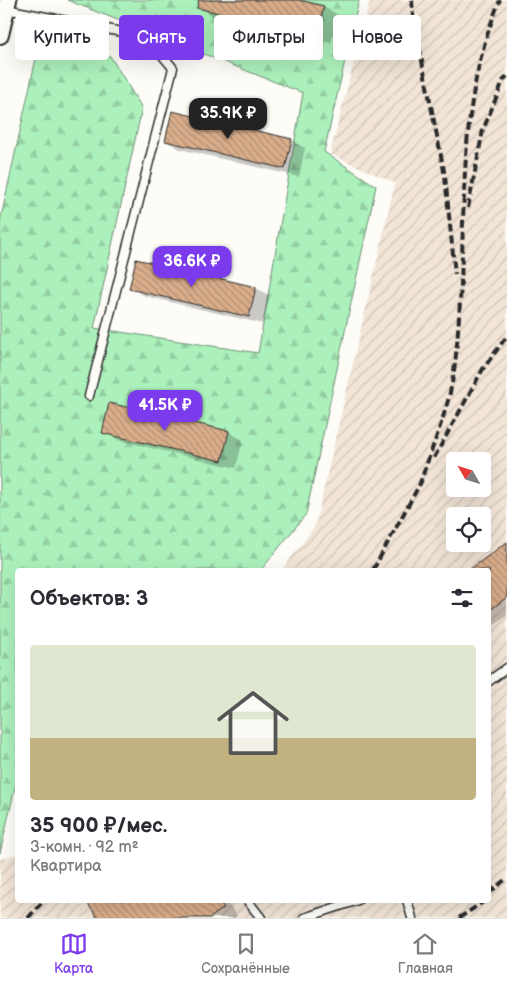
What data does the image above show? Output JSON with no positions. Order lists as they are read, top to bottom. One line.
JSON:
{"north":"top left","page":{"chip":["Купить","Снять","Фильтры","Новое"],"price":["35.9K ₽","36.6K ₽","41.5K ₽"],"heading":"Объектов: 3","list":[{"name":"35 900 ₽/мес.","note":"3-комн. · 92 m² · Квартира"}],"tabs":["Карта","Сохранённые","Главная"]}}
